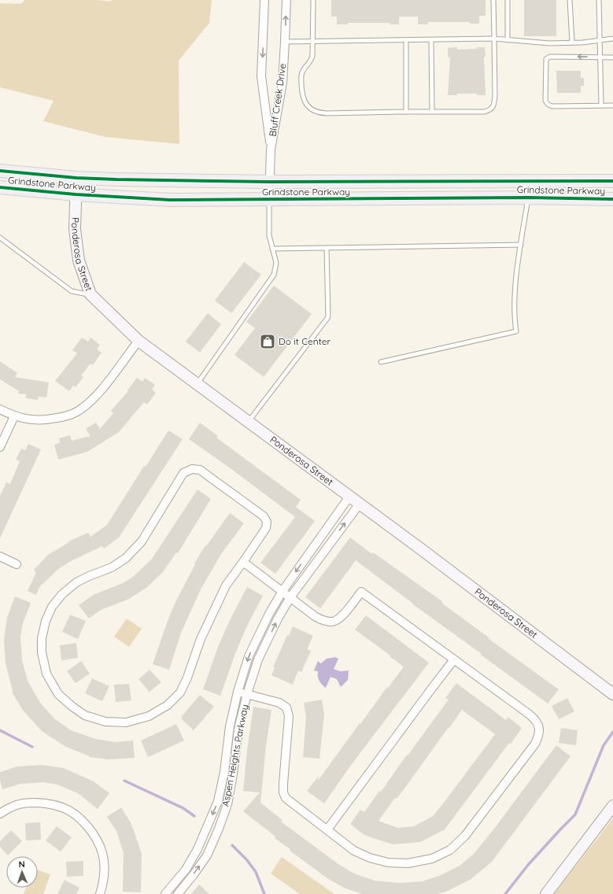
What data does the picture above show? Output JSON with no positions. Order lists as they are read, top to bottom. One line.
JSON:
{"streets":{"main road":["Grindstone Parkway"],"street":["Bluff Creek Drive","Ponderosa Street","Aspen Heights Parkway"]},"crossings":[["Bluff Creek Drive","Grindstone Parkway"],["Grindstone Parkway","Ponderosa Street"],["Ponderosa Street","Aspen Heights Parkway"]],"places":{"shop":["Do it Center"]},"north":"top"}
